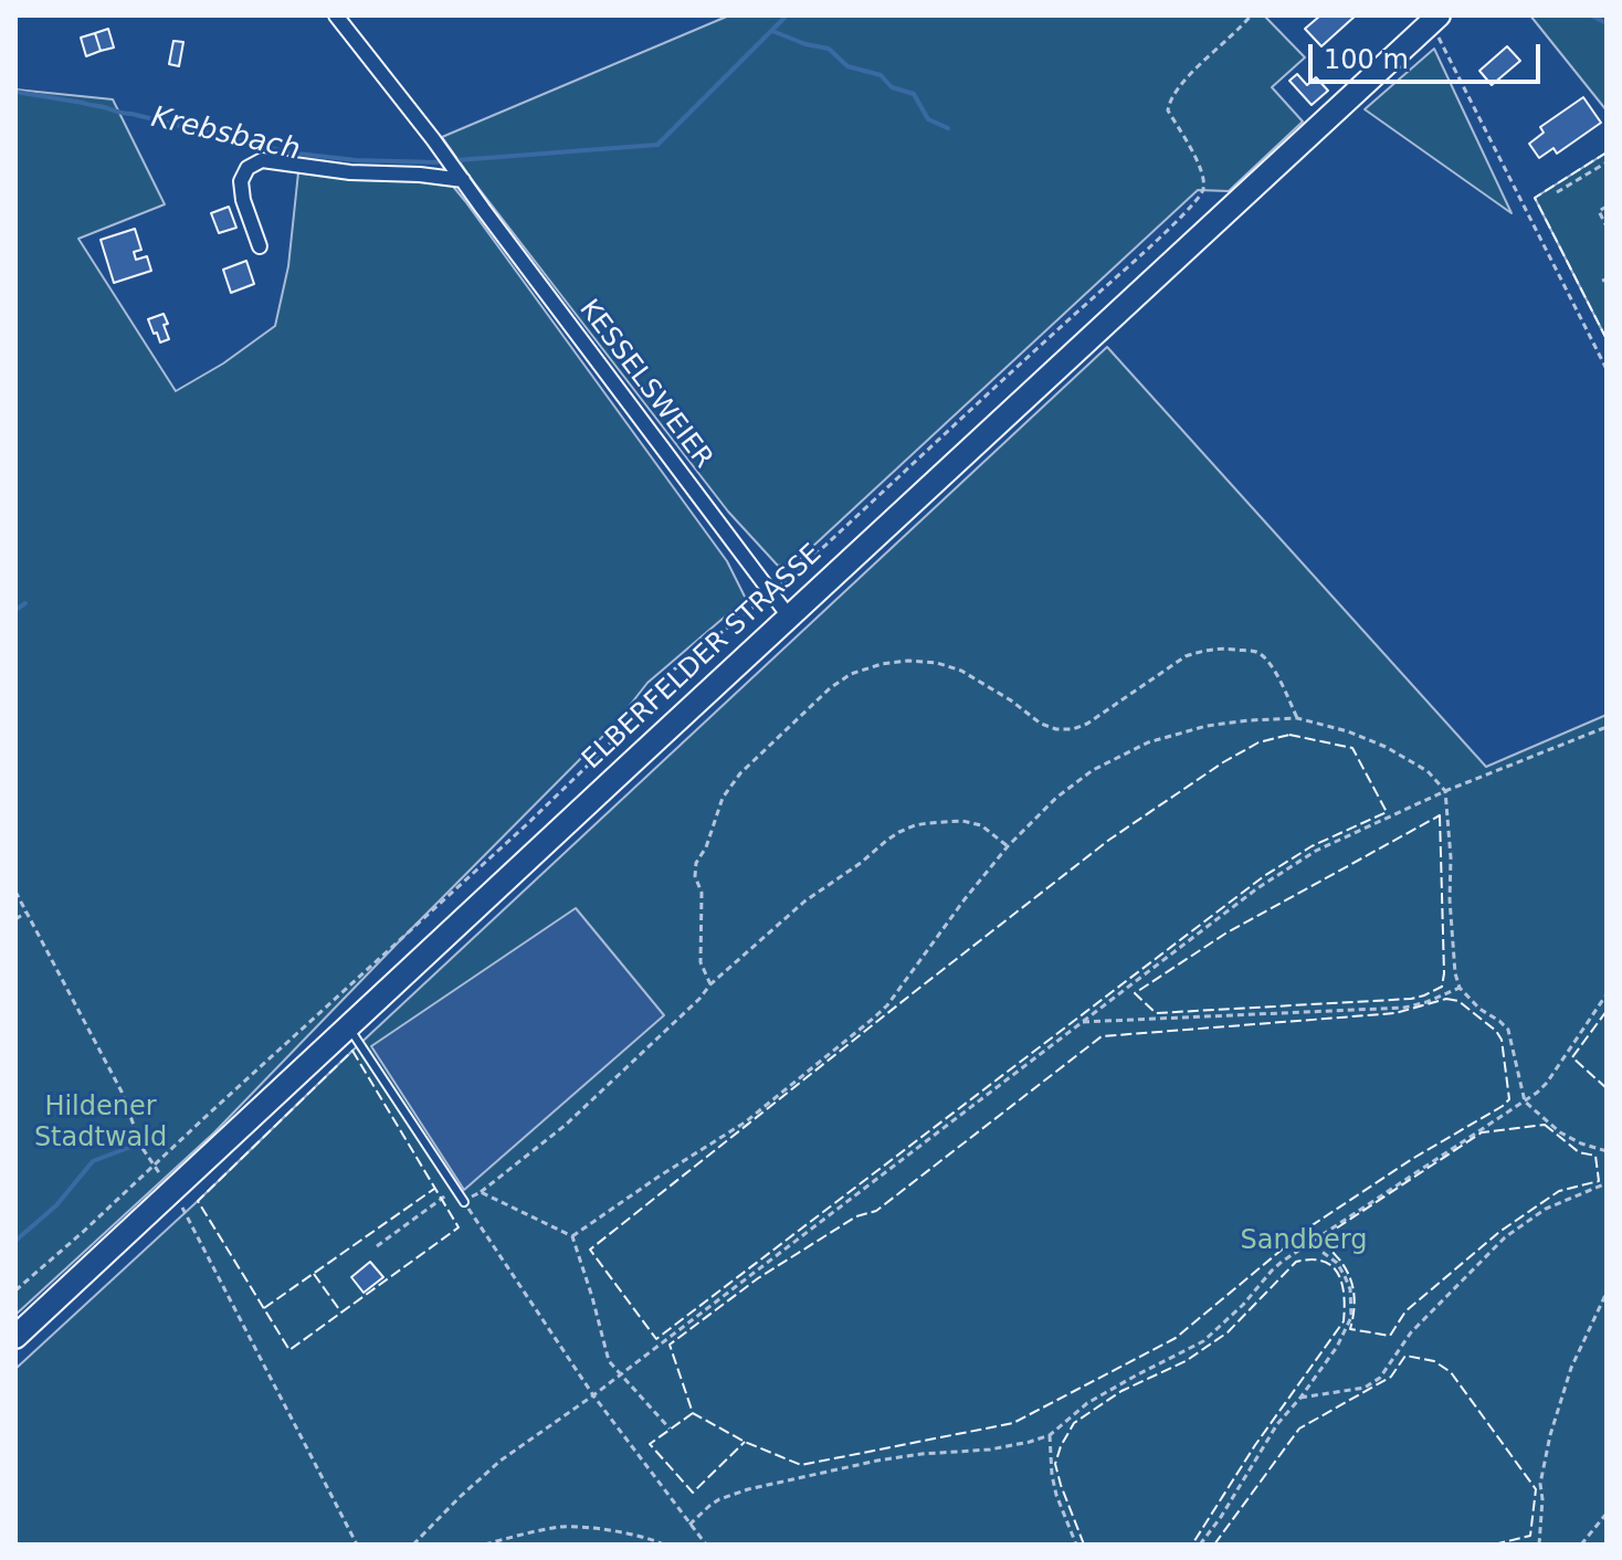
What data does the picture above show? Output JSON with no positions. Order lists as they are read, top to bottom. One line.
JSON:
{"streets":{"main road":["ELBERFELDER STRASSE"],"street":["KESSELSWEIER"]},"crossings":[["KESSELSWEIER","ELBERFELDER STRASSE"]],"water":["Krebsbach"],"parks":["Hildener Stadtwald","Sandberg"],"scale_bar":"100 m"}
